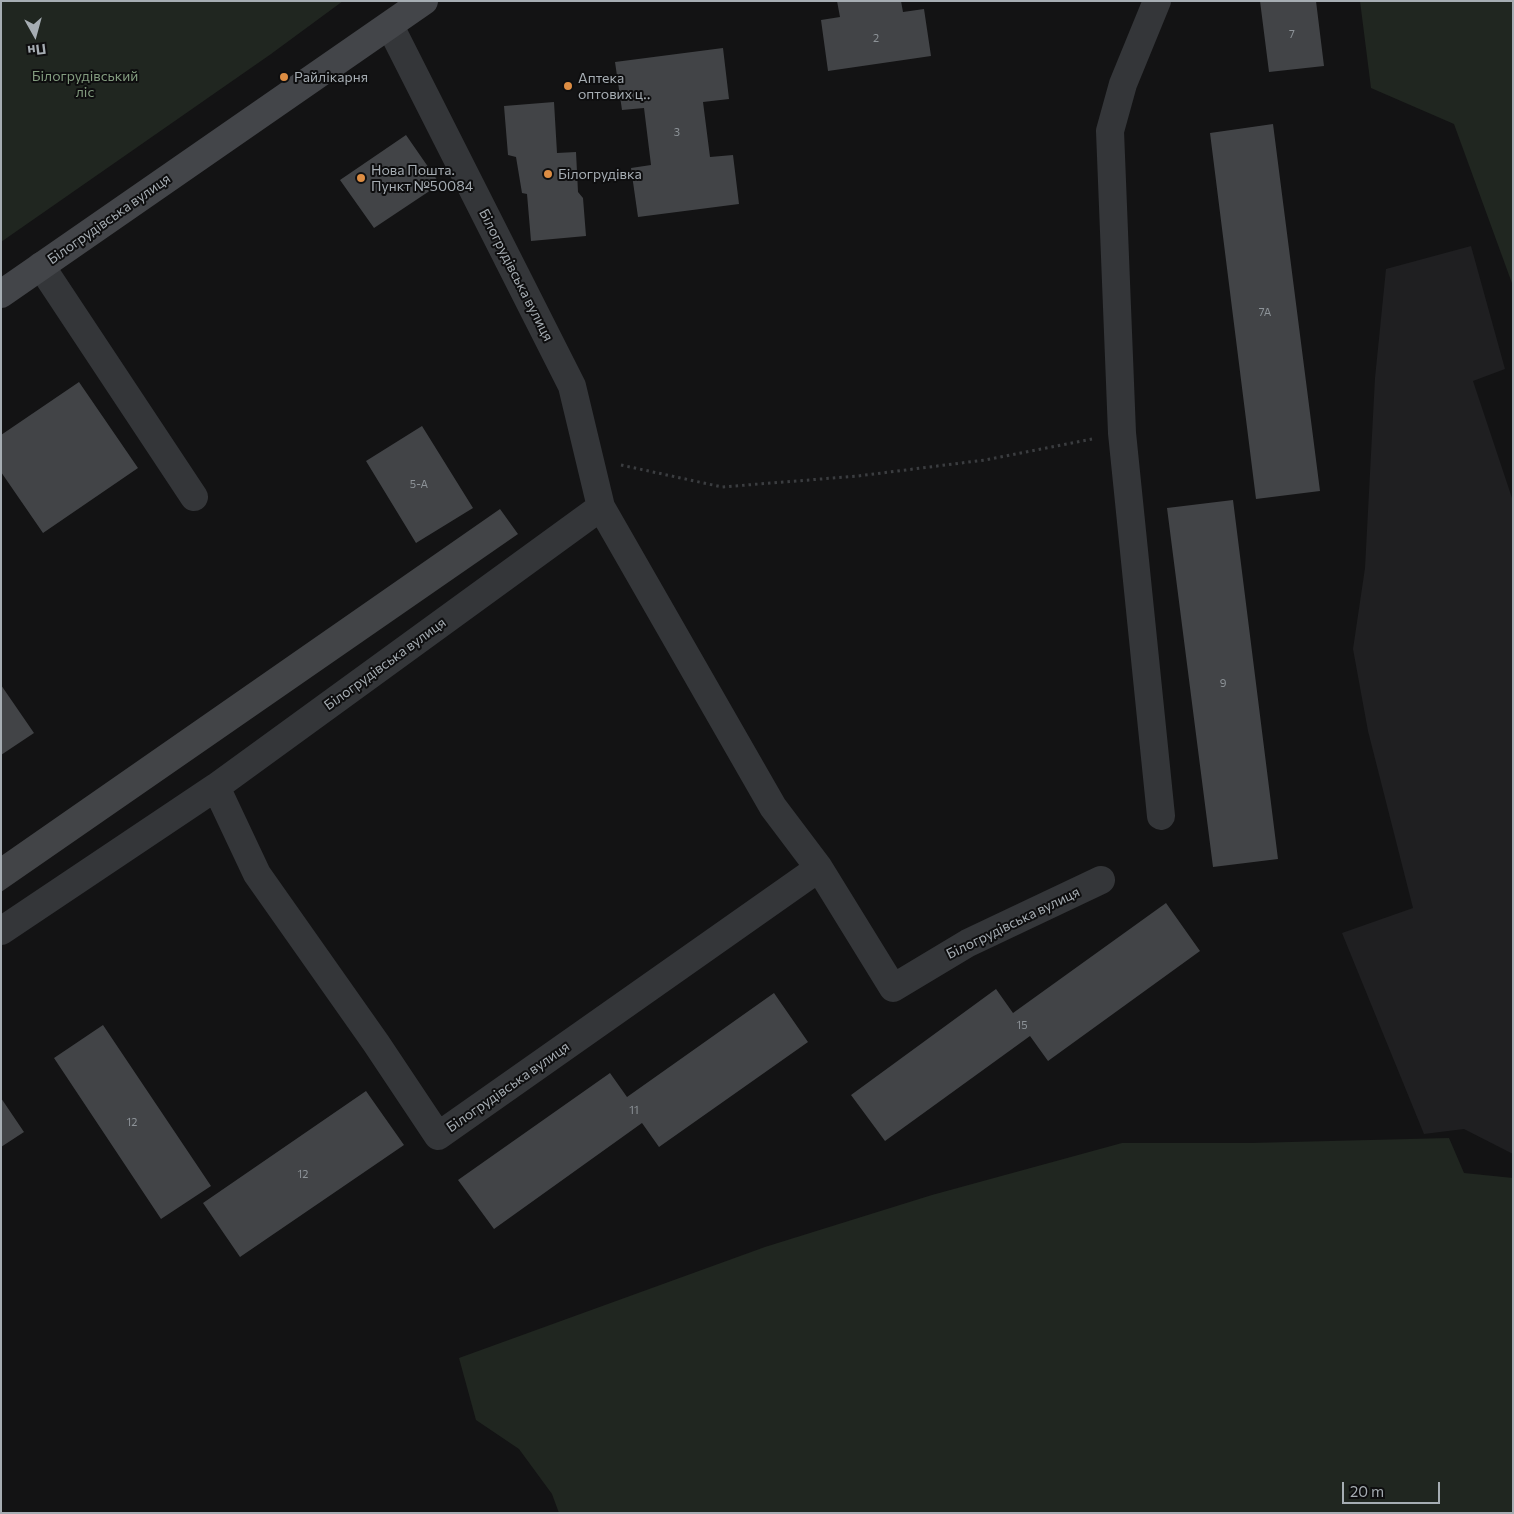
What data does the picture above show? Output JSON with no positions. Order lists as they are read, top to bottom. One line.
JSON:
{"streets":{"street":["Білогрудівська вулиця"]},"parks":["Білогрудівський ліс"],"places":["Райлікарня","Аптека оптових ц‥","Білогрудівка","Нова Пошта. Пункт №50084"],"house_numbers":["7","2","3","7А","5-А","9","15","11","12","12"],"scale_bar":"20 m","north":"bottom"}
